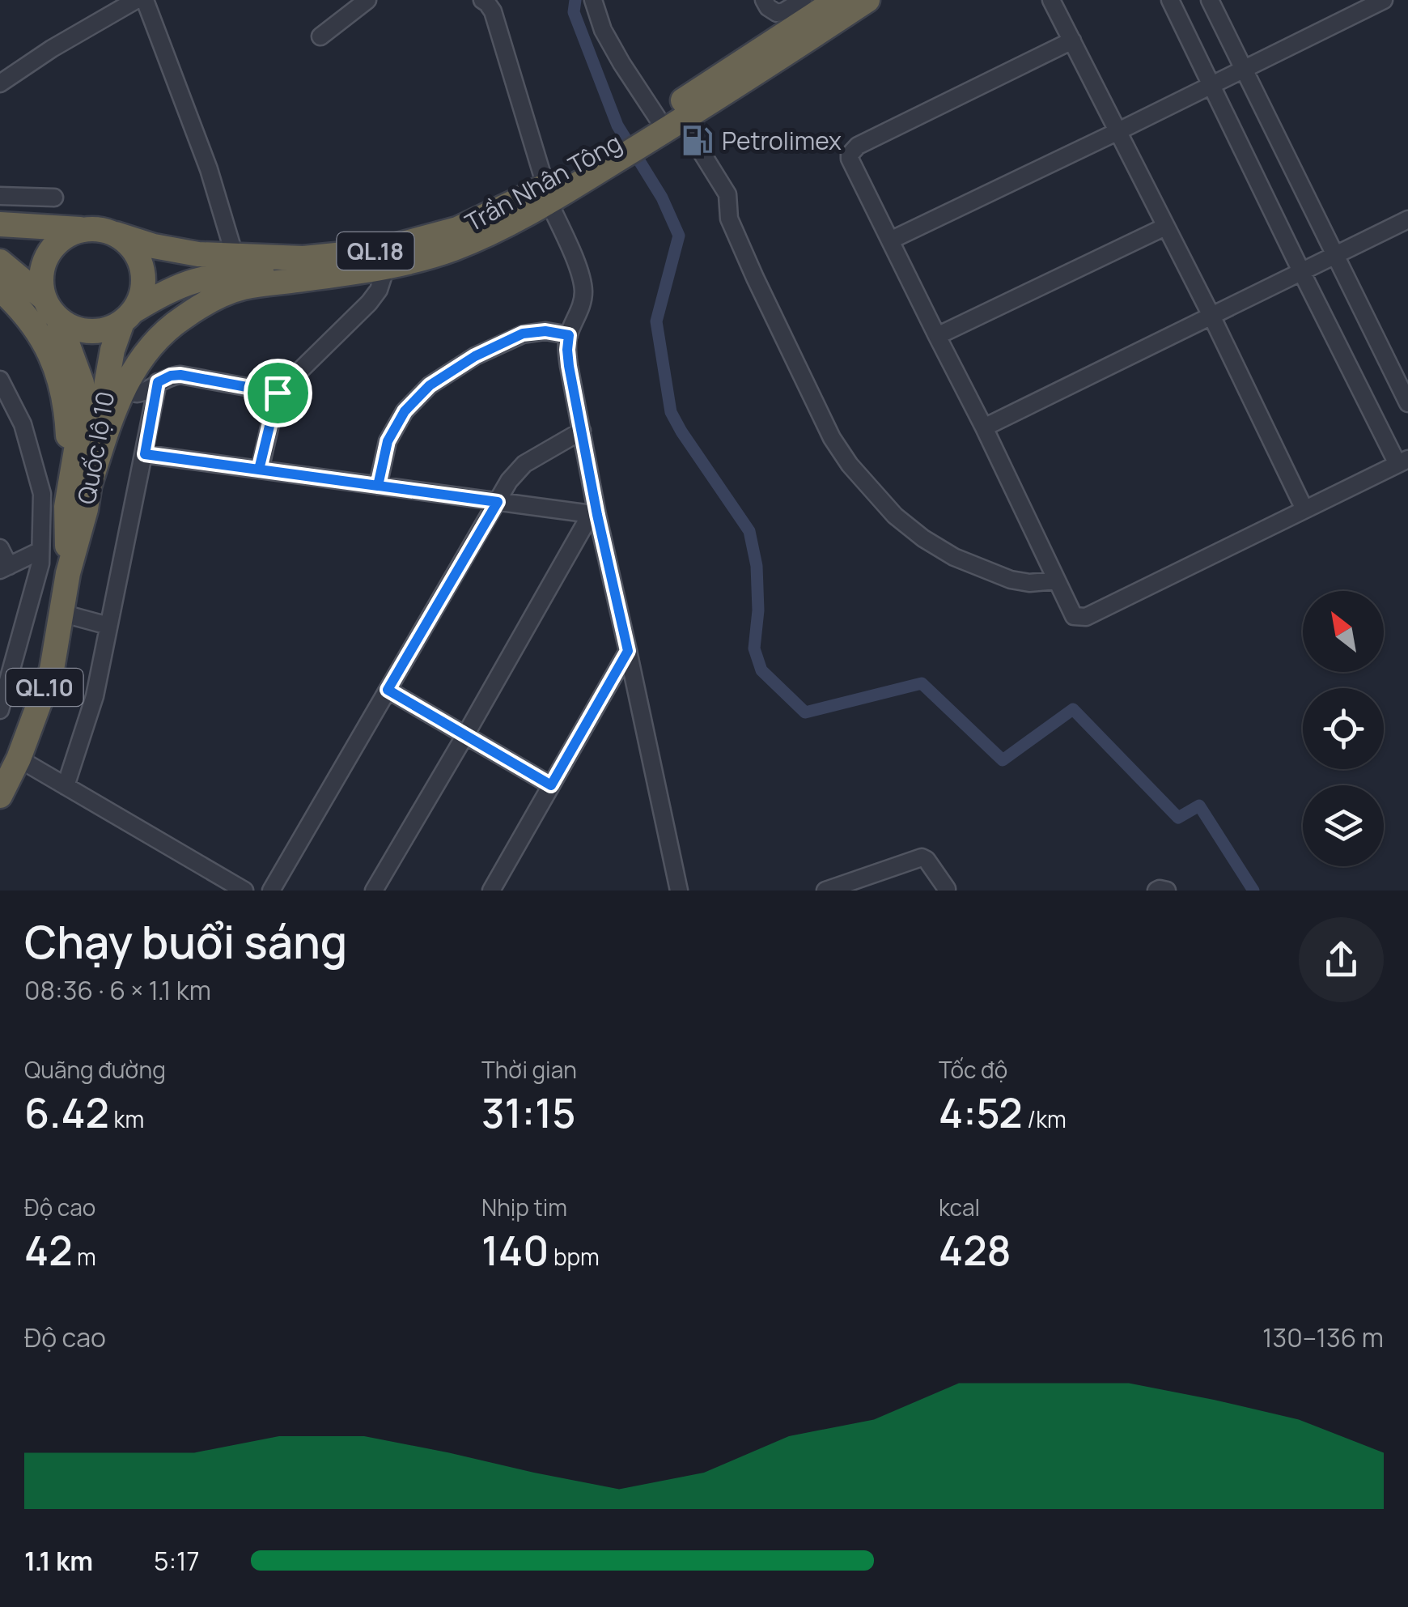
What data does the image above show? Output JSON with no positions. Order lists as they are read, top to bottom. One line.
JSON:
{"streets":{"highway":["Trần Nhân Tông","QL.18","Quốc lộ 10","QL.10"]},"crossings":[["Trần Nhân Tông","QL.18"],["Trần Nhân Tông","Quốc lộ 10"]],"places":{"fuel station":["Petrolimex"]},"north":"top left","page":{"heading":["Chạy buổi sáng","08:36 · 6 × 1.1 km"],"stats":[["Quãng đường","6.42 km"],["Thời gian","31:15"],["Tốc độ","4:52 /km"],["Độ cao","42 m"],["Nhịp tim","140 bpm"],["kcal","428"]],"chart":["Độ cao","130–136 m"],"list":[{"name":"1.1 km","note":"5:17"}]}}
